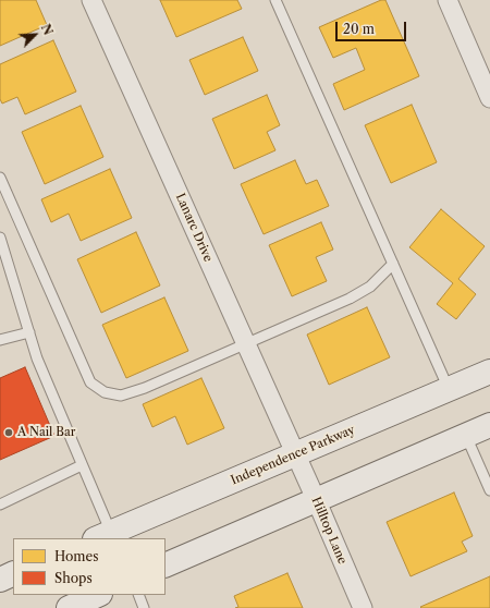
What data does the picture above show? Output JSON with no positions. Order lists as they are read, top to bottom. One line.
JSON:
{"streets":{"main road":["Independence Parkway"],"street":["Lanarc Drive","Hilltop Lane"]},"crossings":[["Lanarc Drive","Independence Parkway"],["Lanarc Drive","Hilltop Lane"],["Independence Parkway","Hilltop Lane"]],"places":["A Nail Bar"],"legend":["Homes","Shops"],"scale_bar":"20 m","north":"top right"}
